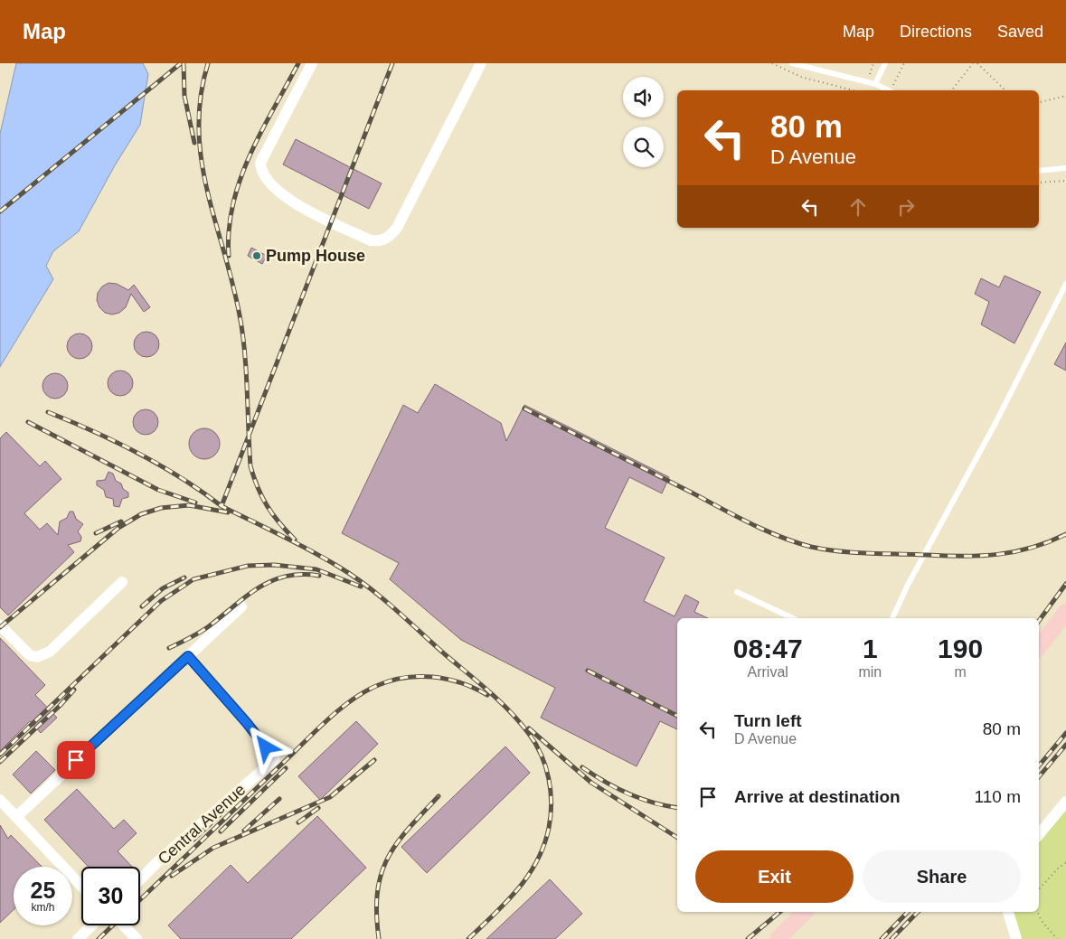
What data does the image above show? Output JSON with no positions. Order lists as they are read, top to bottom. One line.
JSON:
{"streets":{"street":["Central Avenue"]},"places":["Pump House"],"page":{"header":"Map","nav":["Map","Directions","Saved"],"turn":["80 m","D Avenue"],"eta":["08:47","Arrival","1","min","190","m"],"list":[{"name":"Turn left","note":"D Avenue","value":"80 m"},{"name":"Arrive at destination","value":"110 m"}],"buttons":["Exit","Share"],"speed":"25 km/h","limit":"30"}}
